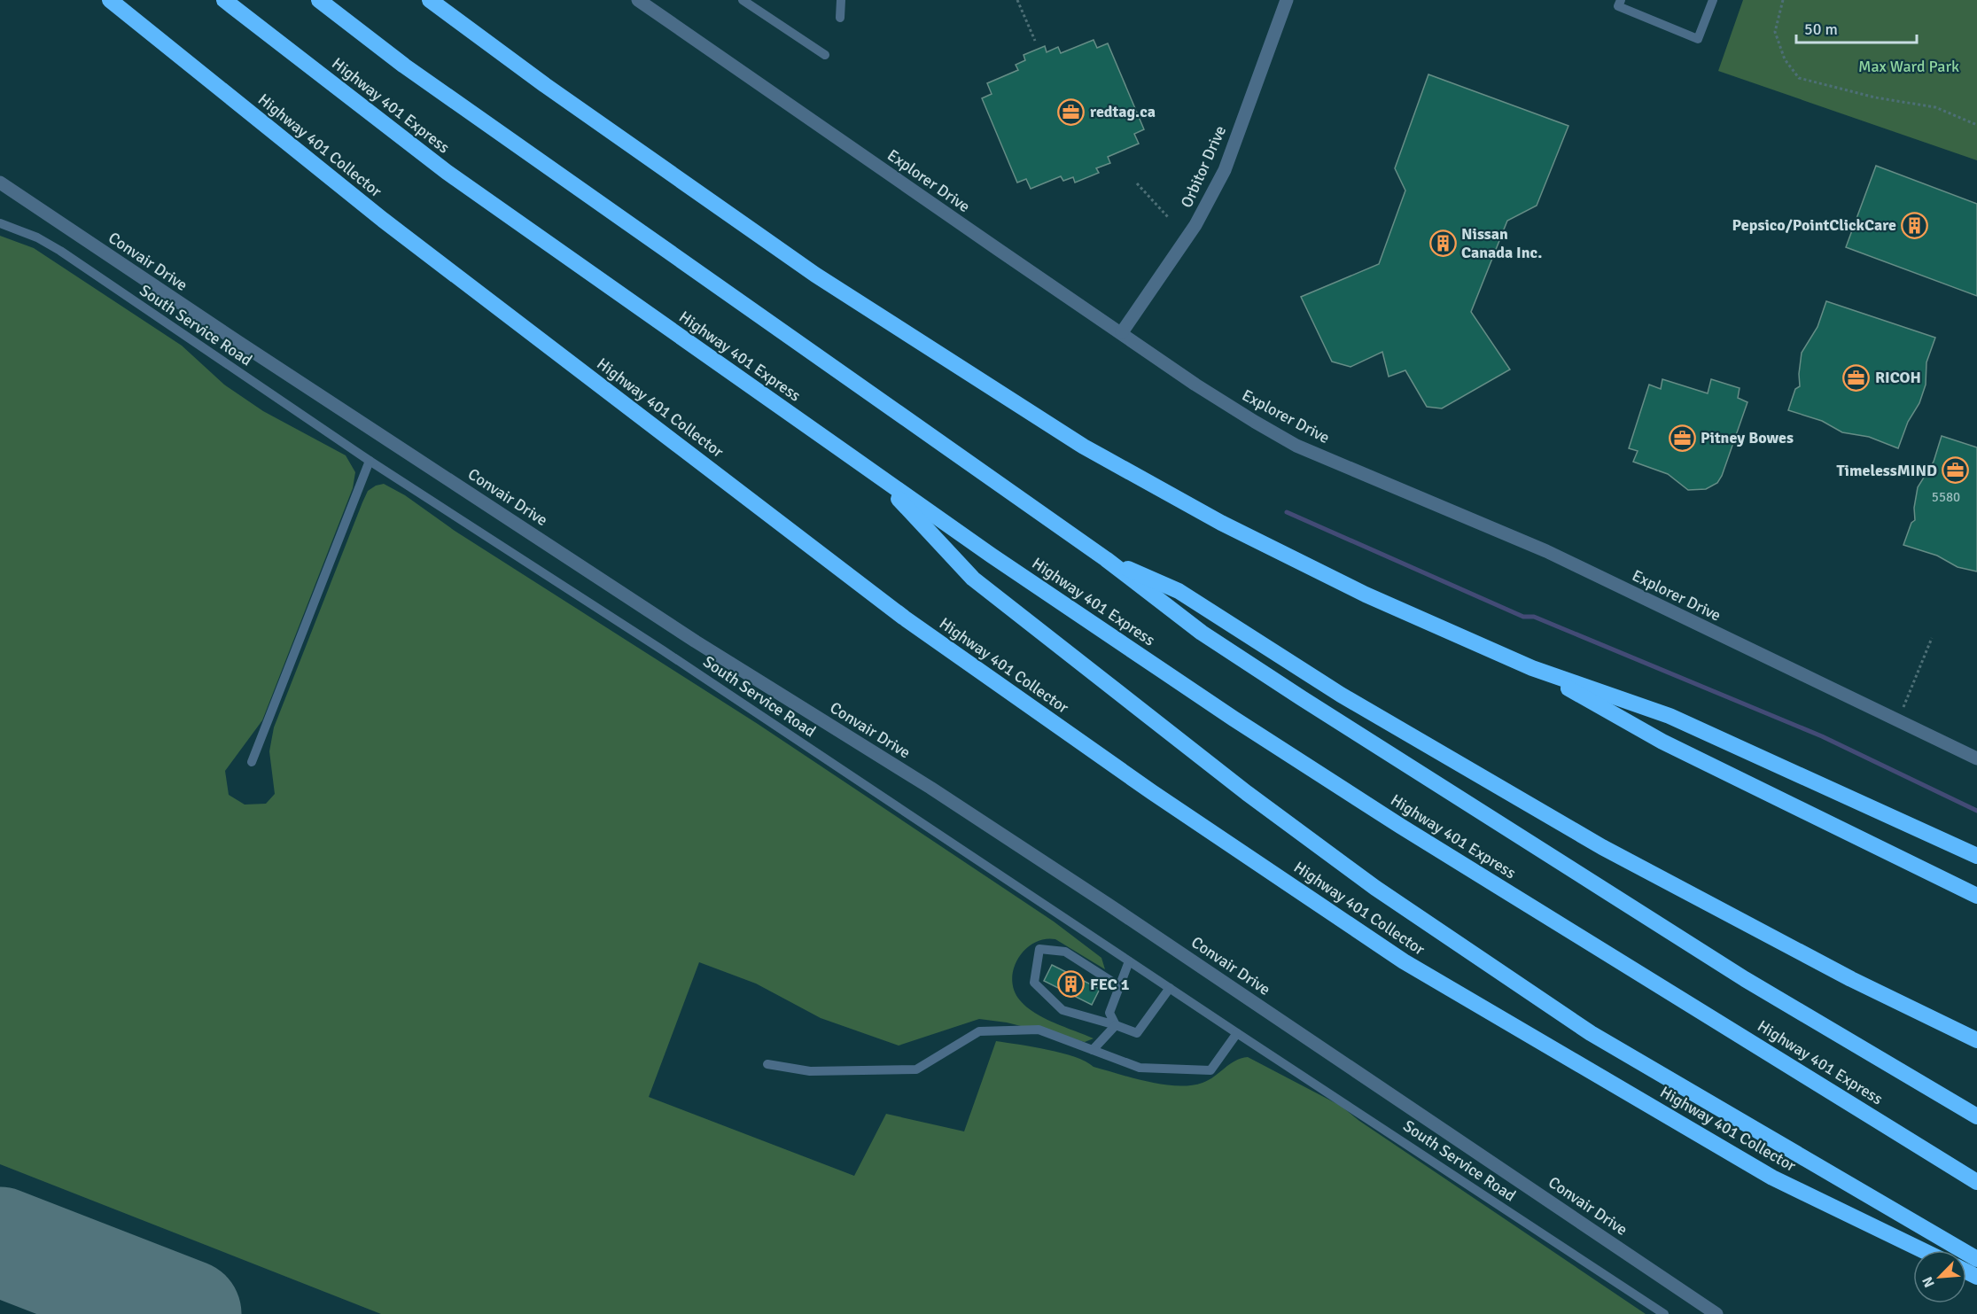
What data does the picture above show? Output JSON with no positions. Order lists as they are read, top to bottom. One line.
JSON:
{"streets":{"highway":["Highway 401 Express","Highway 401 Collector"],"street":["Orbitor Drive","Explorer Drive","Convair Drive"],"lane":["South Service Road"]},"crossings":[["Orbitor Drive","Explorer Drive"]],"parks":["Max Ward Park"],"places":{"office":["redtag.ca","RICOH","Pitney Bowes","TimelessMIND"],"building":["Pepsico/PointClickCare","Nissan Canada Inc.","FEC 1"]},"house_numbers":["5580"],"scale_bar":"50 m","north":"bottom left"}
